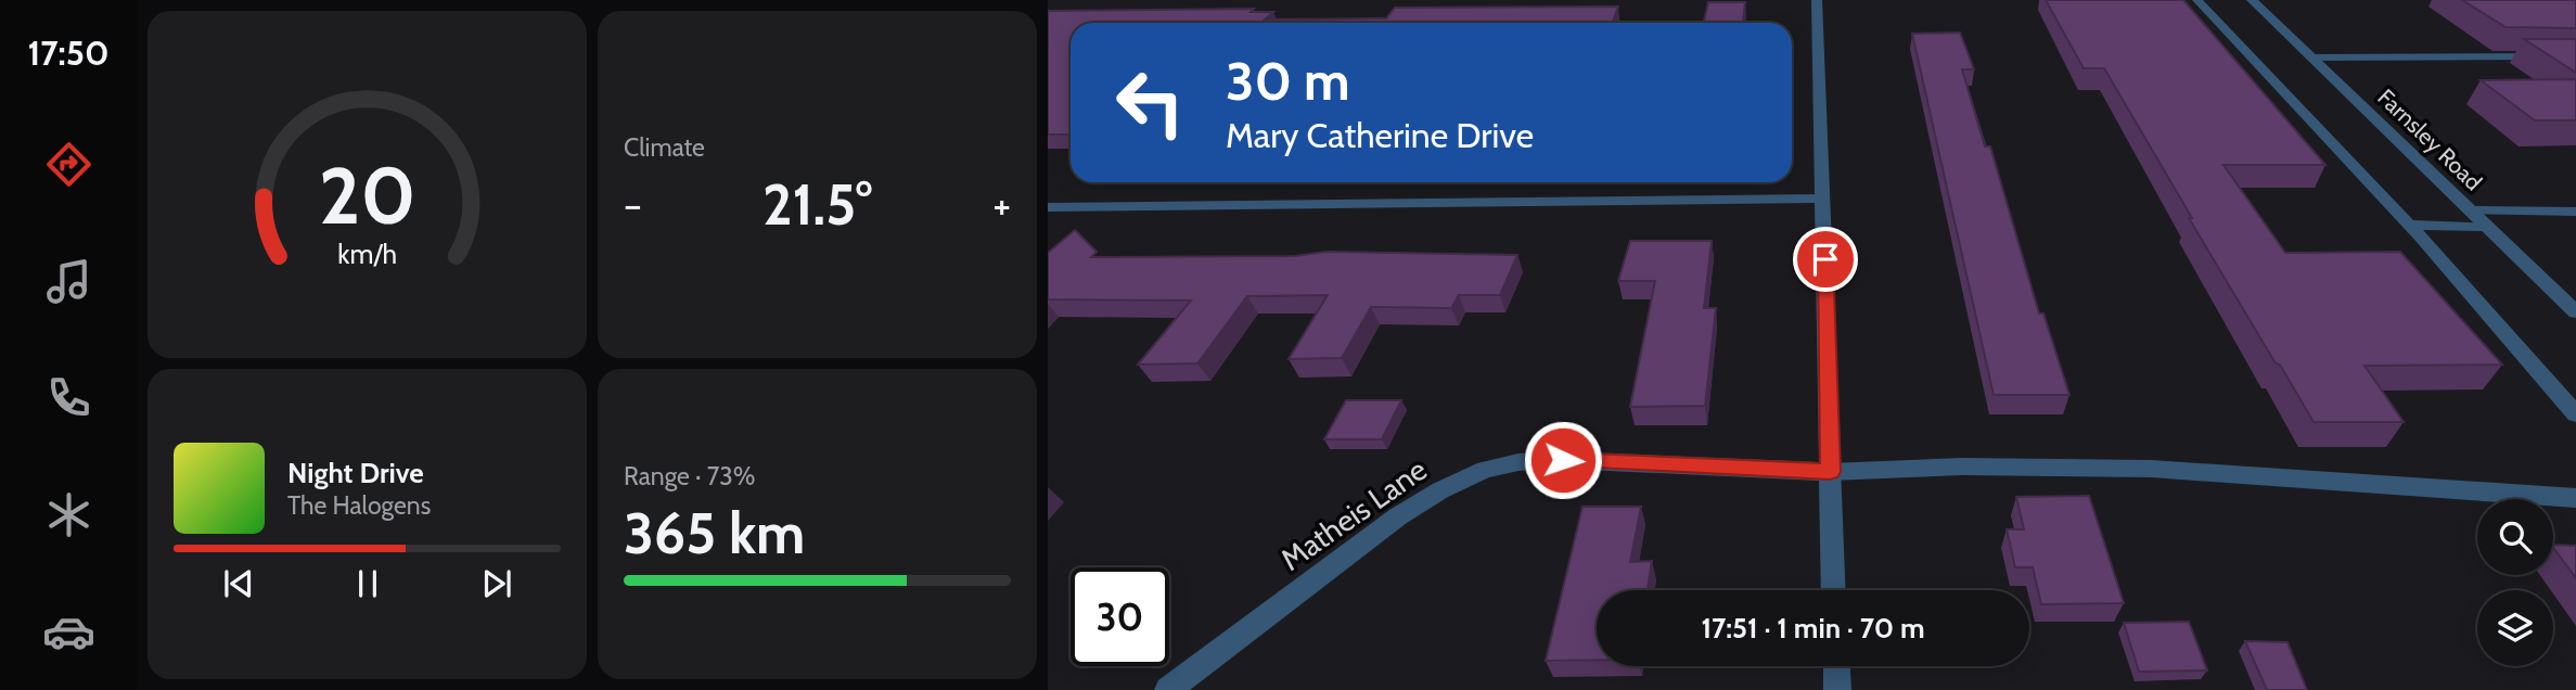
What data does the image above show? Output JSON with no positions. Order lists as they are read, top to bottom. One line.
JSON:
{"streets":{"street":["Farnsley Road","Matheis Lane"]},"page":{"tabs":"17:50","tile":["Climate",["Range · 73%","365 km"]],"turn":["30 m","Mary Catherine Drive"],"heat":["−","21.5°","+"],"song":["Night Drive","The Halogens"],"limit":"30","trip":"17:51 · 1 min · 70 m","gauge":["20","km/h"]}}
